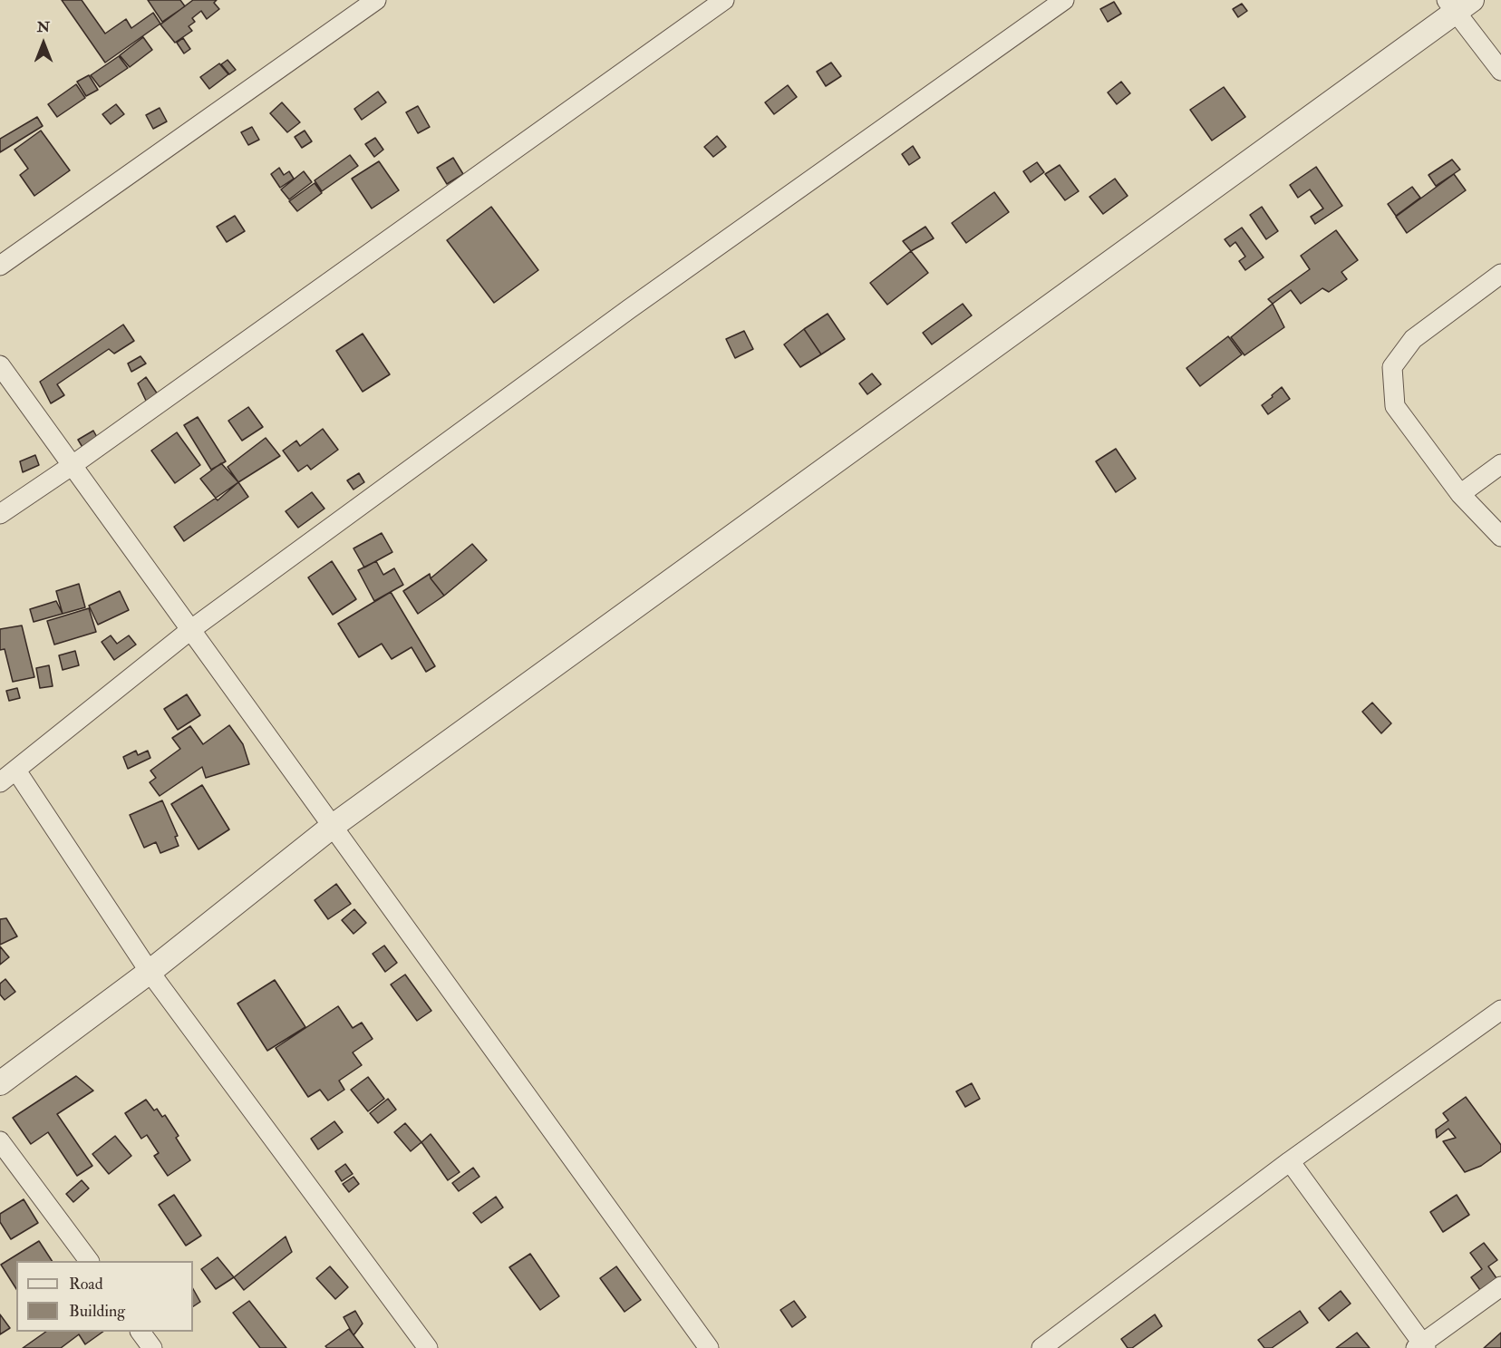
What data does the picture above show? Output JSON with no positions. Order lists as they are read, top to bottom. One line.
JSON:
{"legend":["Road","Building"],"north":"top"}
